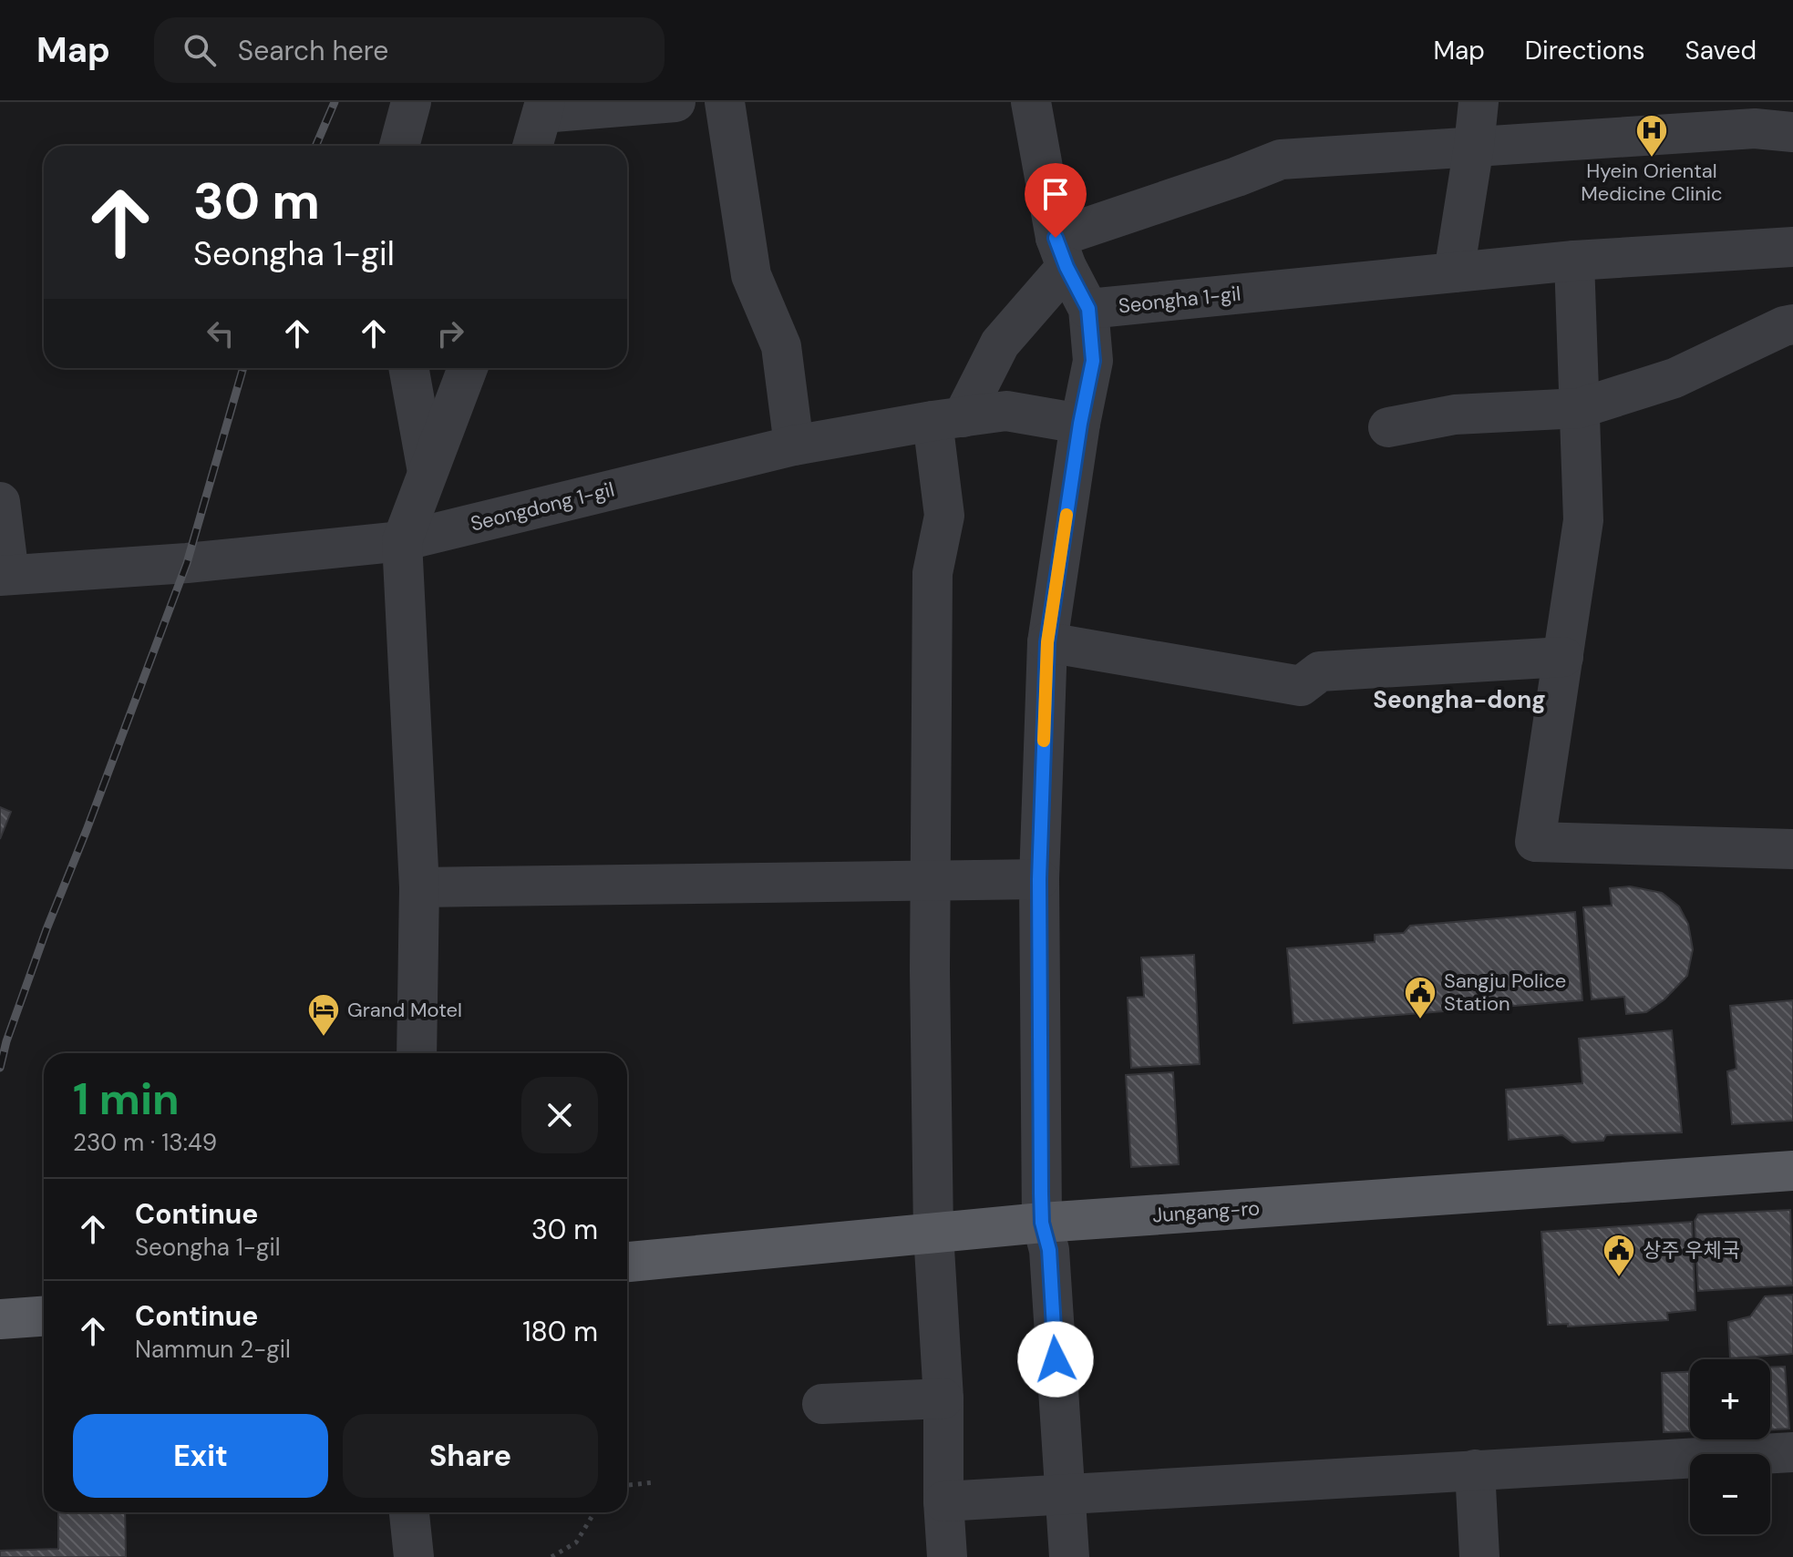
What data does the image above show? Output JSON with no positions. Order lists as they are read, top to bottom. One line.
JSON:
{"streets":{"main road":["Jungang-ro"],"street":["Seongha 1-gil","Seongdong 1-gil"]},"districts":["Seongha-dong"],"places":{"hospital":["Hyein Oriental Medicine Clinic"],"public building":["Sangju Police Station","상주 우체국"],"hotel":["Grand Motel"]},"page":{"header":"Map","search":"Search here","nav":["Map","Directions","Saved"],"turn":["30 m","Seongha 1-gil"],"heading":["1 min","230 m · 13:49"],"list":[{"name":"Continue","note":"Seongha 1-gil","value":"30 m"},{"name":"Continue","note":"Nammun 2-gil","value":"180 m"}],"map_buttons":["+","−"],"buttons":["Exit","Share"]}}
